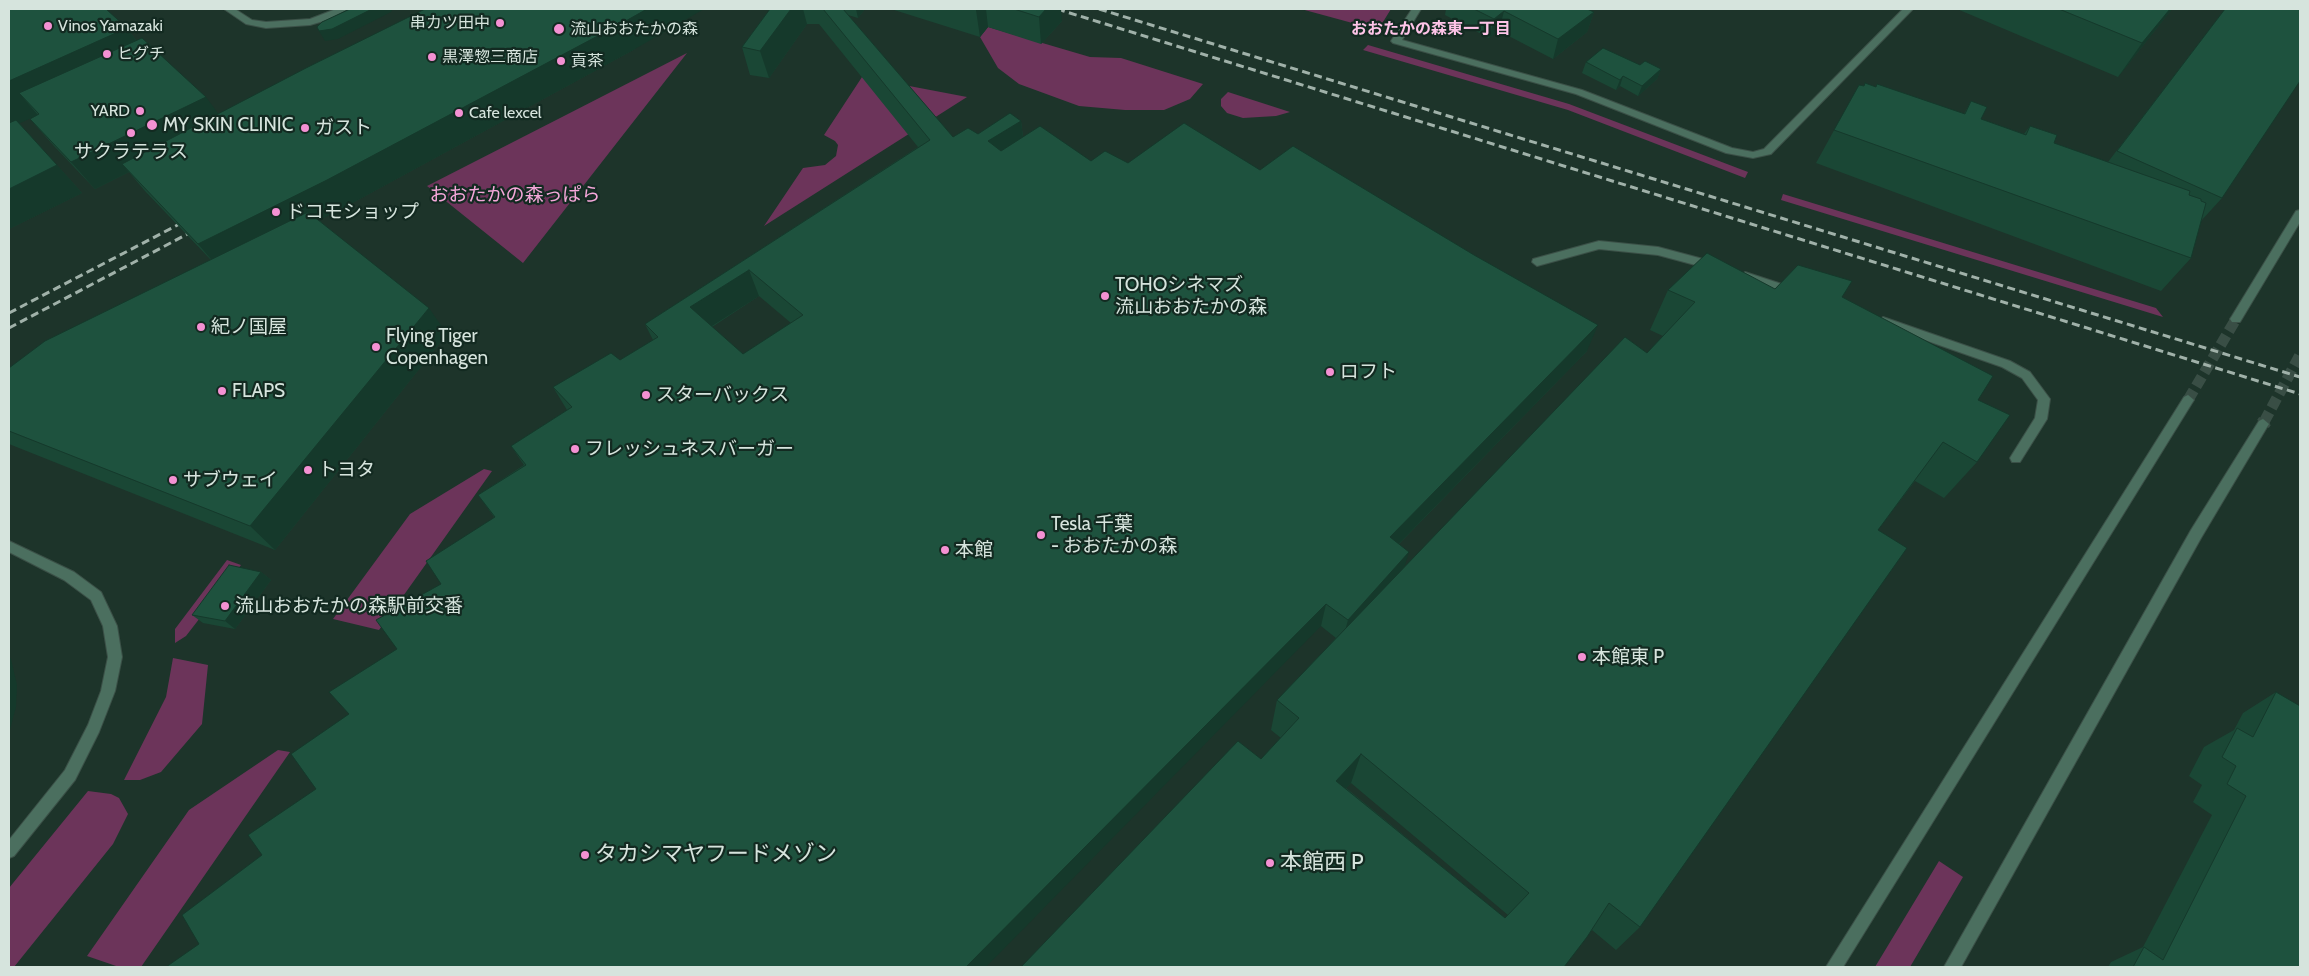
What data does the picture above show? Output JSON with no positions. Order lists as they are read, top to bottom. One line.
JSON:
{"districts":["おおたかの森東一丁目"],"parks":["おおたかの森っぱら"],"places":["串カツ田中","Vinos Yamazaki","流山おおたかの森","ヒグチ","黒澤惣三商店","貢茶","YARD","Cafe lexcel","MY SKIN CLINIC","ガスト","サクラテラス","ドコモショップ","TOHOシネマズ 流山おおたかの森","紀ノ国屋","Flying Tiger Copenhagen","ロフト","FLAPS","スターバックス","フレッシュネスバーガー","トヨタ","サブウェイ","Tesla 千葉 - おおたかの森","本館","流山おおたかの森駅前交番","本館東 P","タカシマヤフードメゾン","本館西 P"]}
